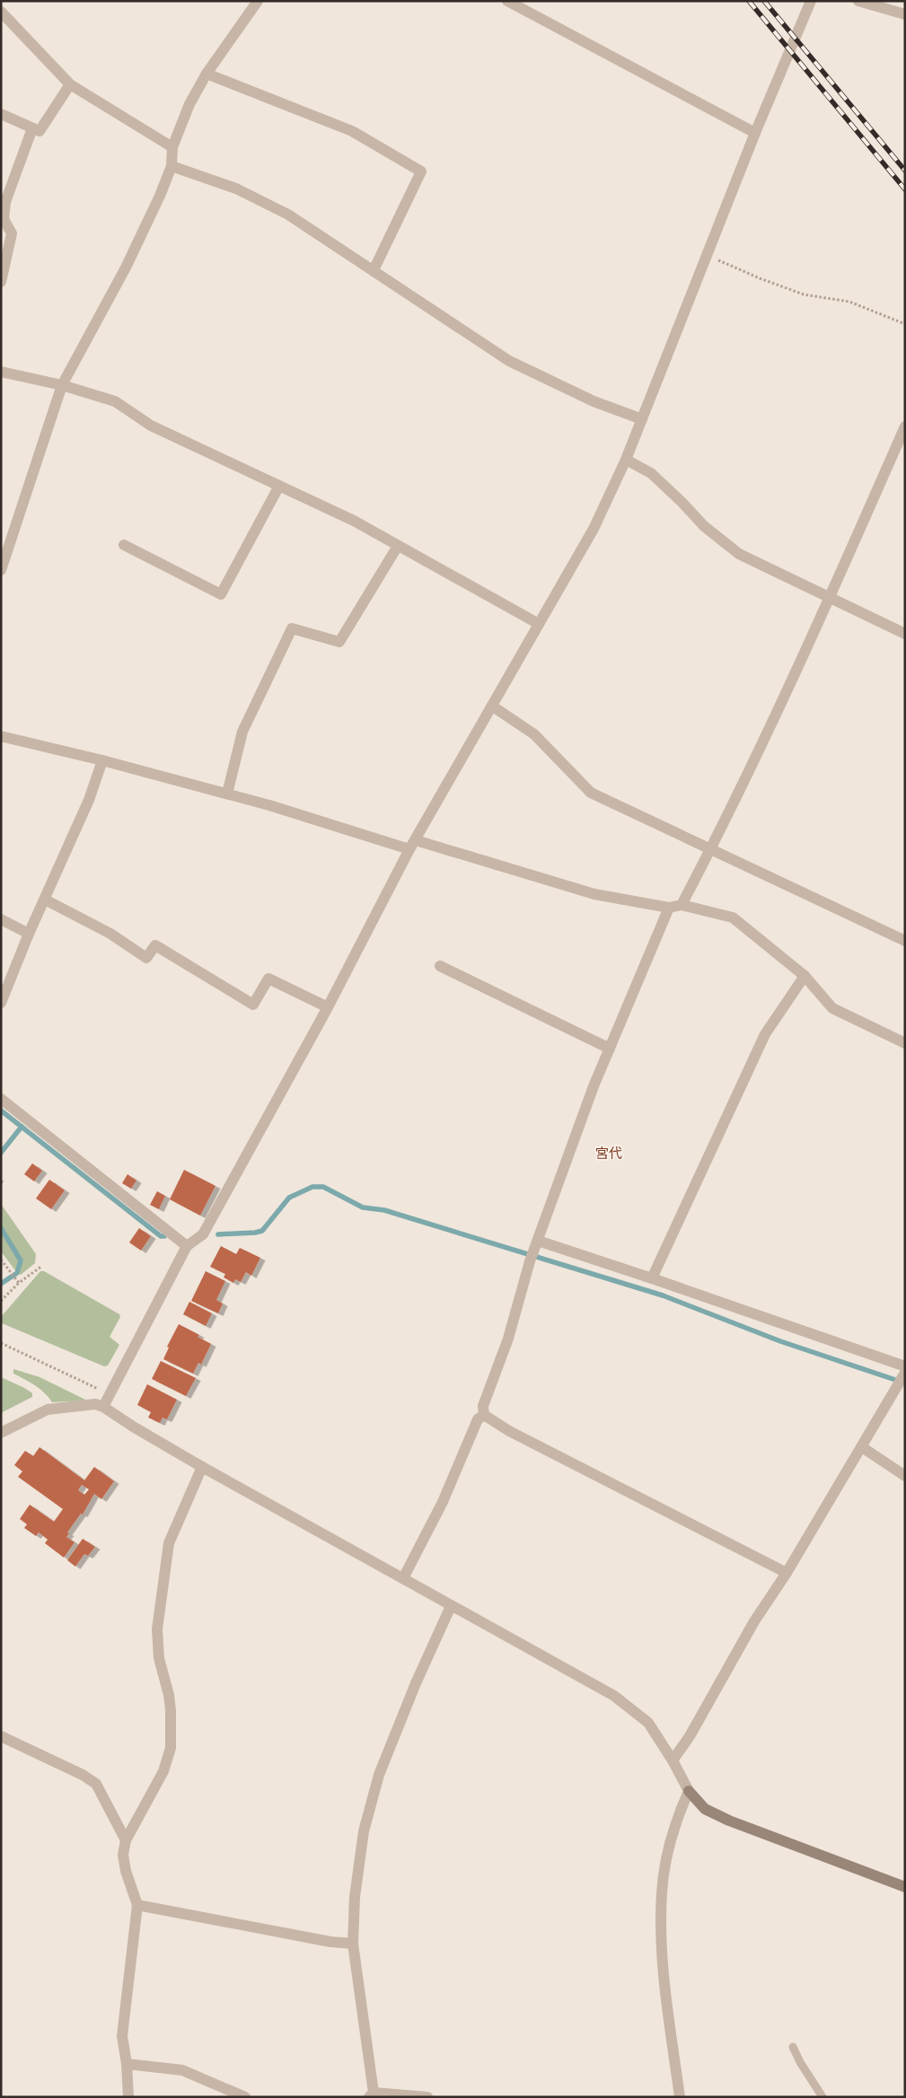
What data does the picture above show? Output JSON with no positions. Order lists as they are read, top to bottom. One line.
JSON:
{"districts":["宮代"]}
